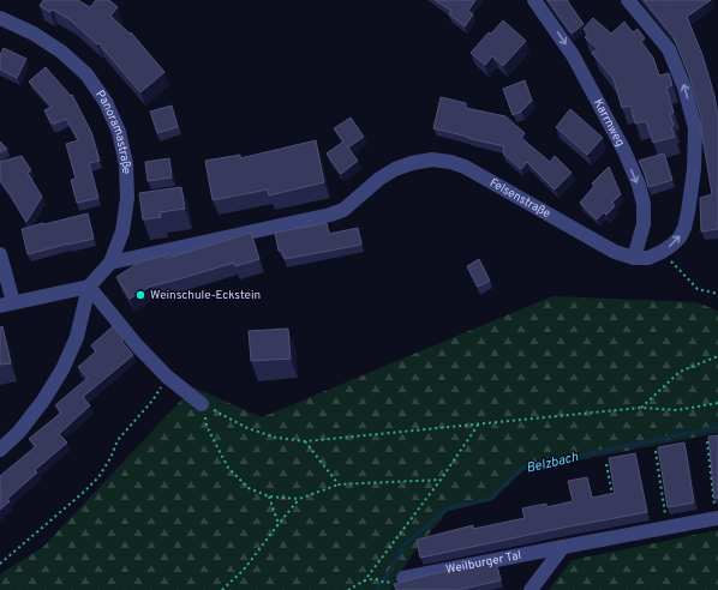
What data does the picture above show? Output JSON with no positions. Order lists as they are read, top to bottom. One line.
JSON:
{"streets":{"street":["Karrnweg","Panoramastraße","Felsenstraße","Weilburger Tal"]},"crossings":[["Karrnweg","Felsenstraße"],["Panoramastraße","Felsenstraße"]],"one_way":["Karrnweg"],"water":["Belzbach"],"places":["Weinschule-Eckstein"]}
